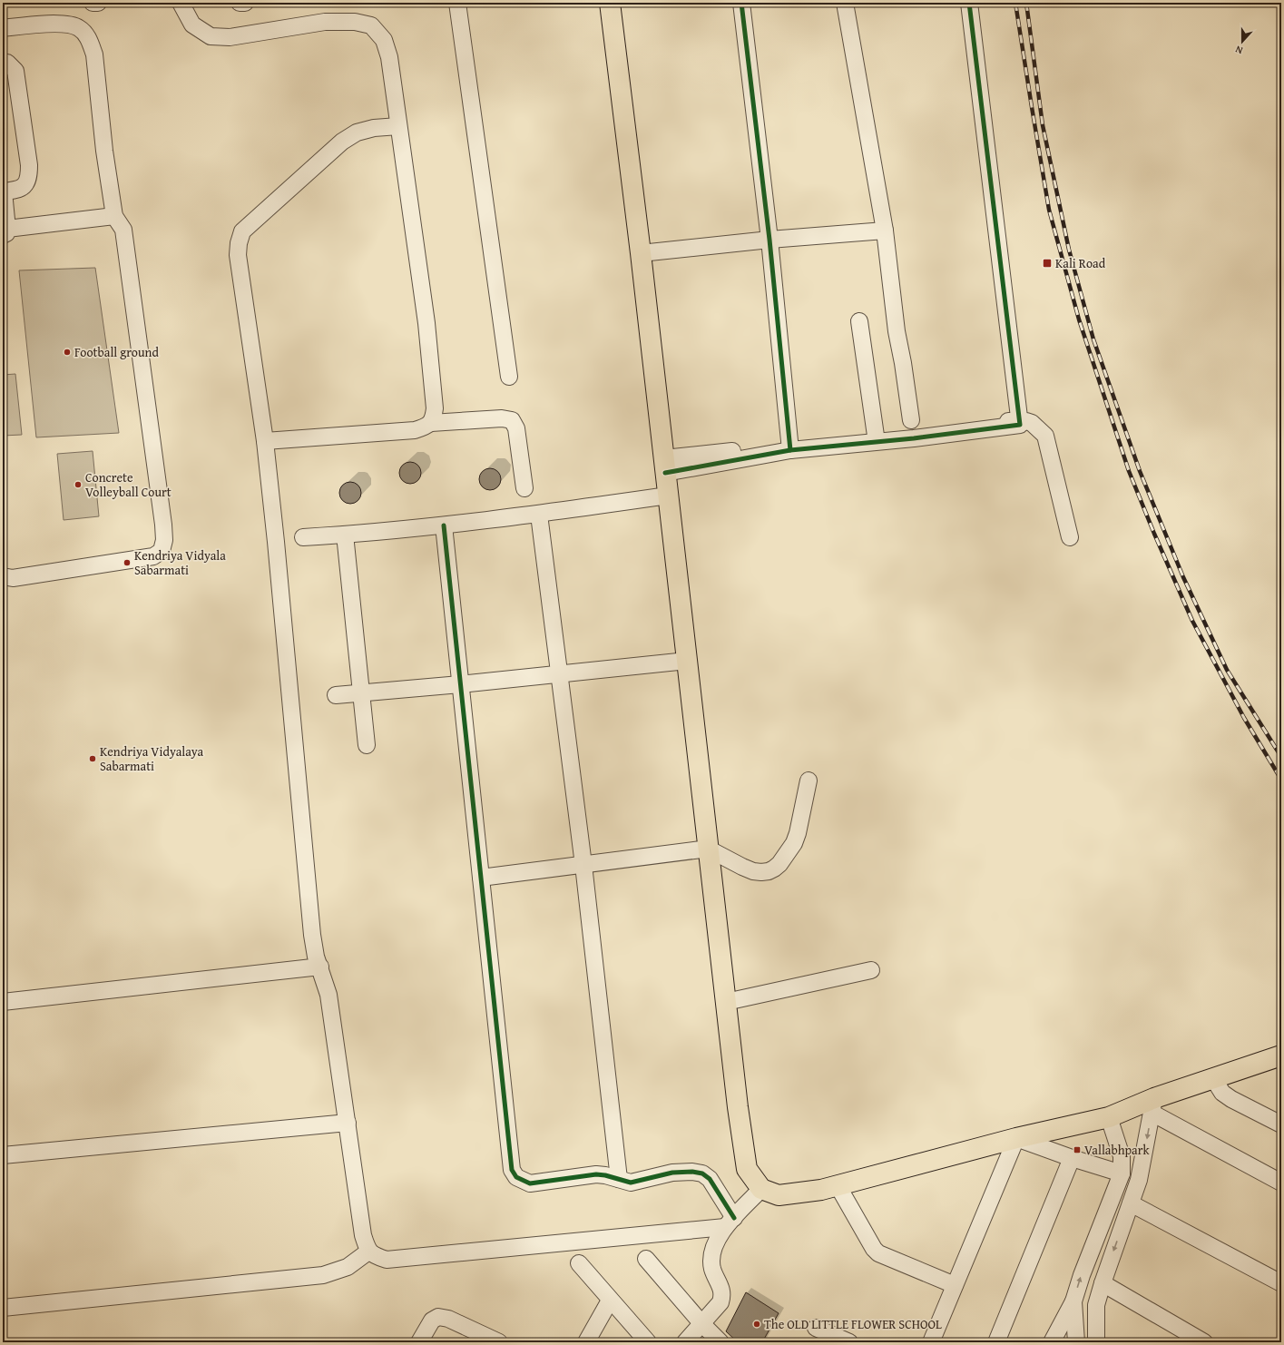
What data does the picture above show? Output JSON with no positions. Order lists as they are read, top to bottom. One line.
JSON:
{"places":{"transit":["Kali Road","Vallabhpark"],"other":["Football ground","Concrete Volleyball Court","Kendriya Vidyala Sabarmati","Kendriya Vidyalaya Sabarmati","The OLD LITTLE FLOWER SCHOOL"]},"north":"bottom"}
